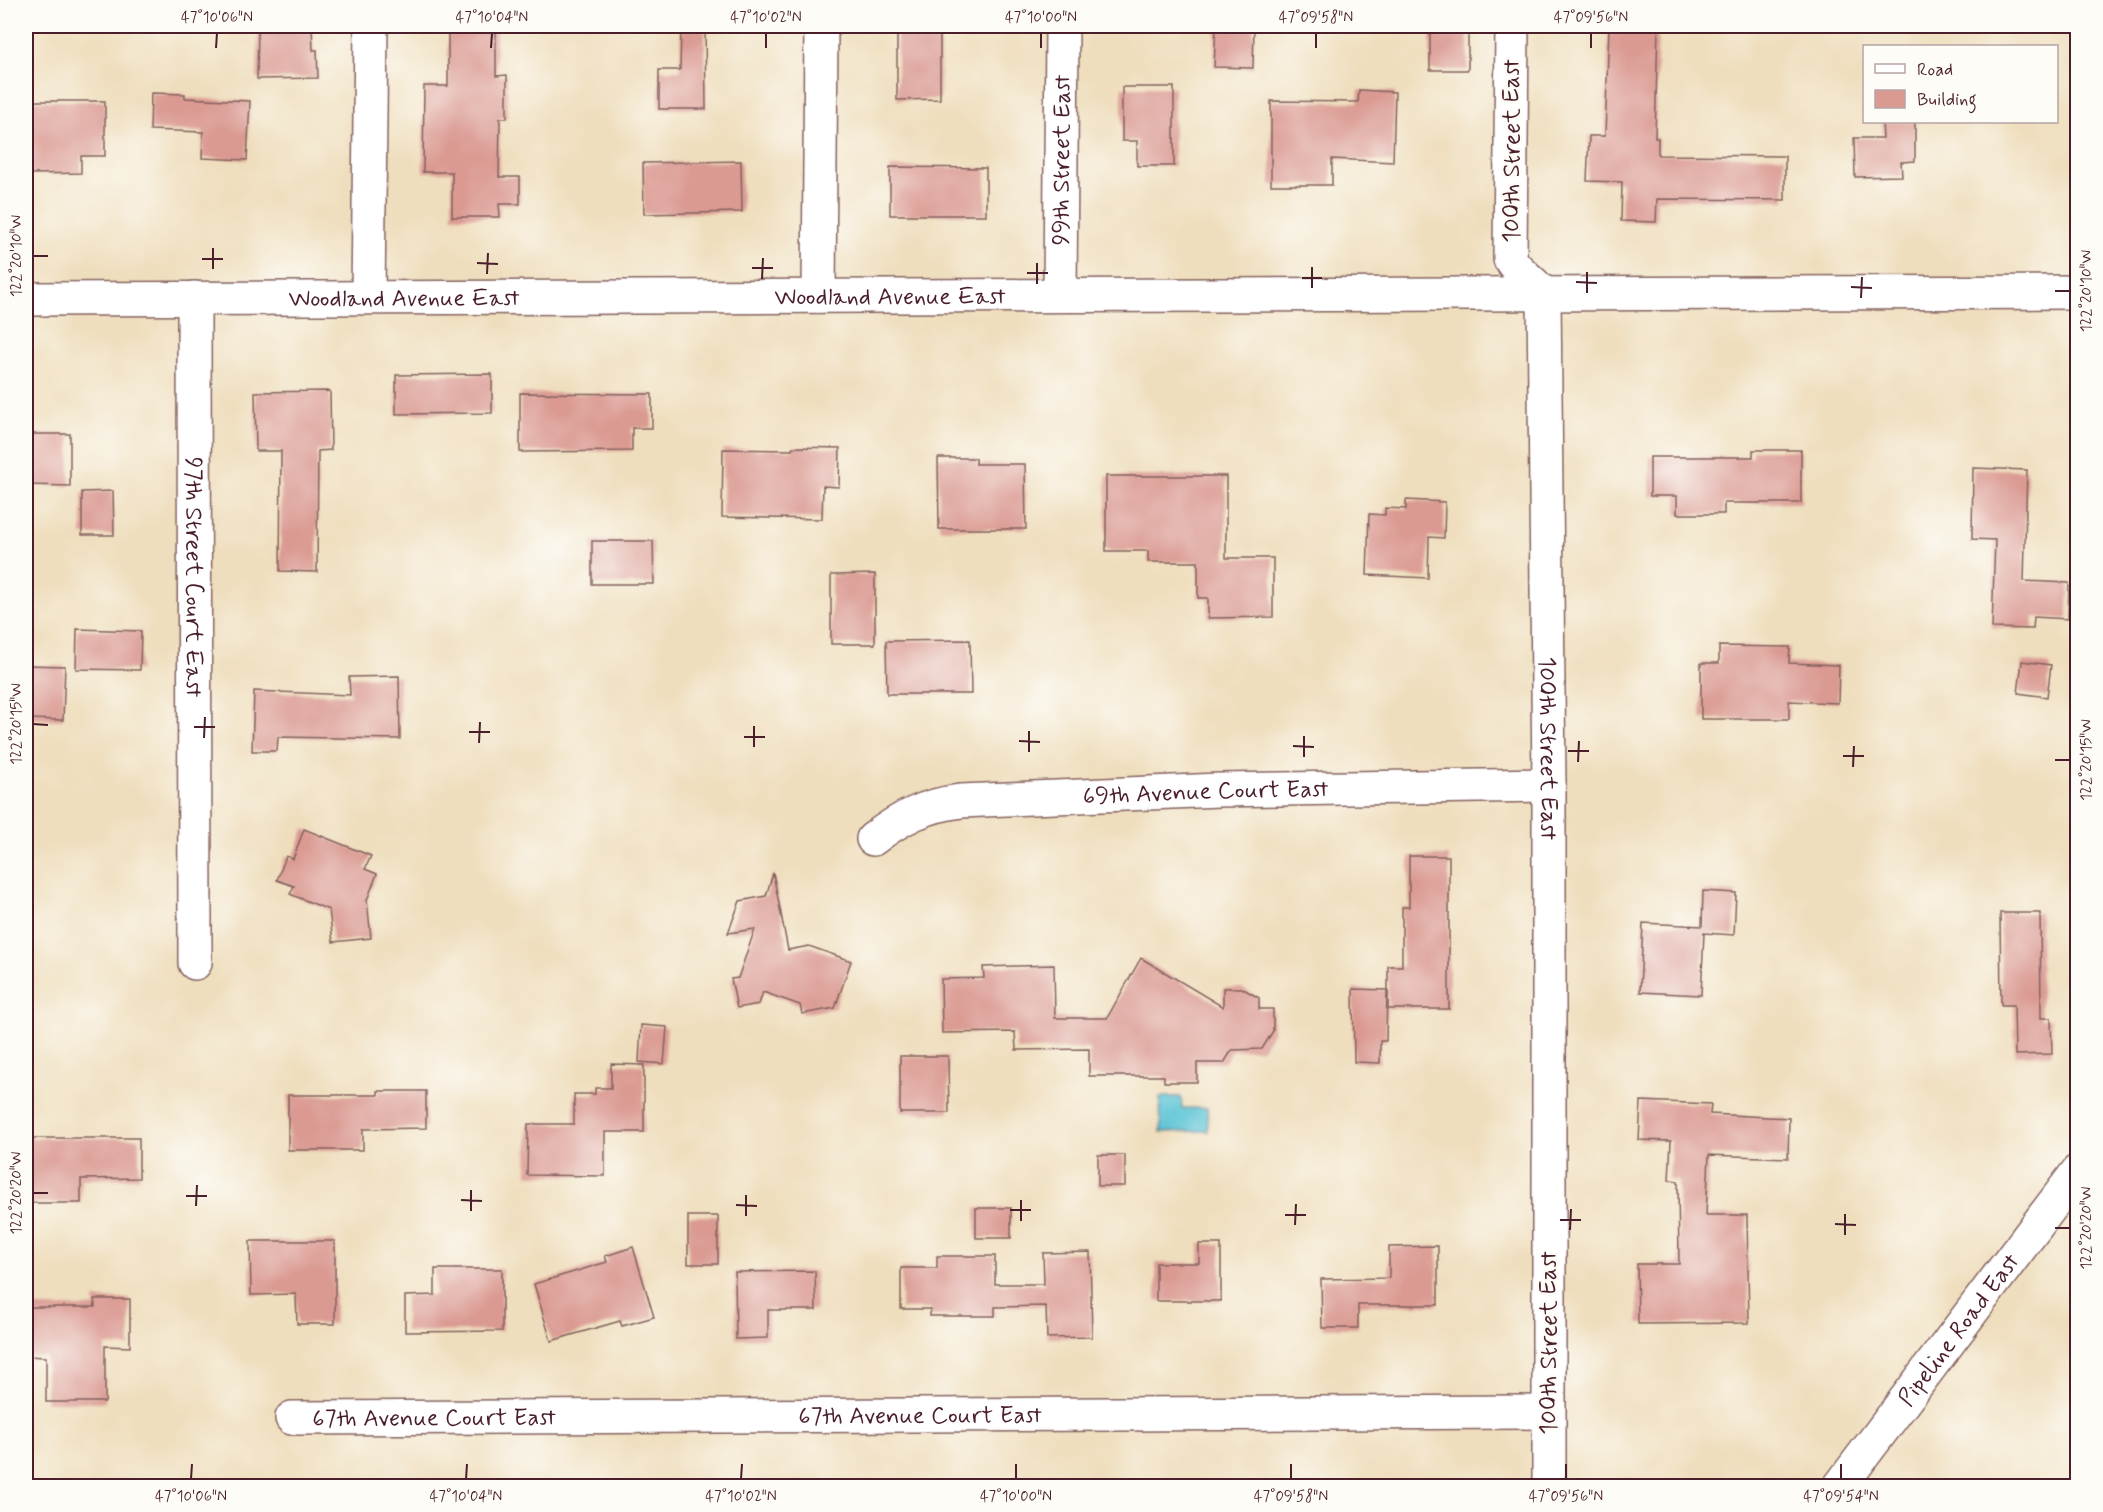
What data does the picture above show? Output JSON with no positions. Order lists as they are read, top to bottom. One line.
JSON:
{"streets":{"street":["100th Street East","99th Street East","Woodland Avenue East","97th Street Court East","69th Avenue Court East","Pipeline Road East","67th Avenue Court East"]},"crossings":[["100th Street East","Woodland Avenue East"],["100th Street East","69th Avenue Court East"],["100th Street East","67th Avenue Court East"],["99th Street East","Woodland Avenue East"],["Woodland Avenue East","97th Street Court East"]],"legend":["Road","Building"],"coordinates":["47°10'06\"N","47°10'04\"N","47°10'02\"N","47°10'00\"N","47°09'58\"N","47°09'56\"N","122°20'10\"W","122°20'15\"W","122°20'20\"W","47°09'54\"N"]}
